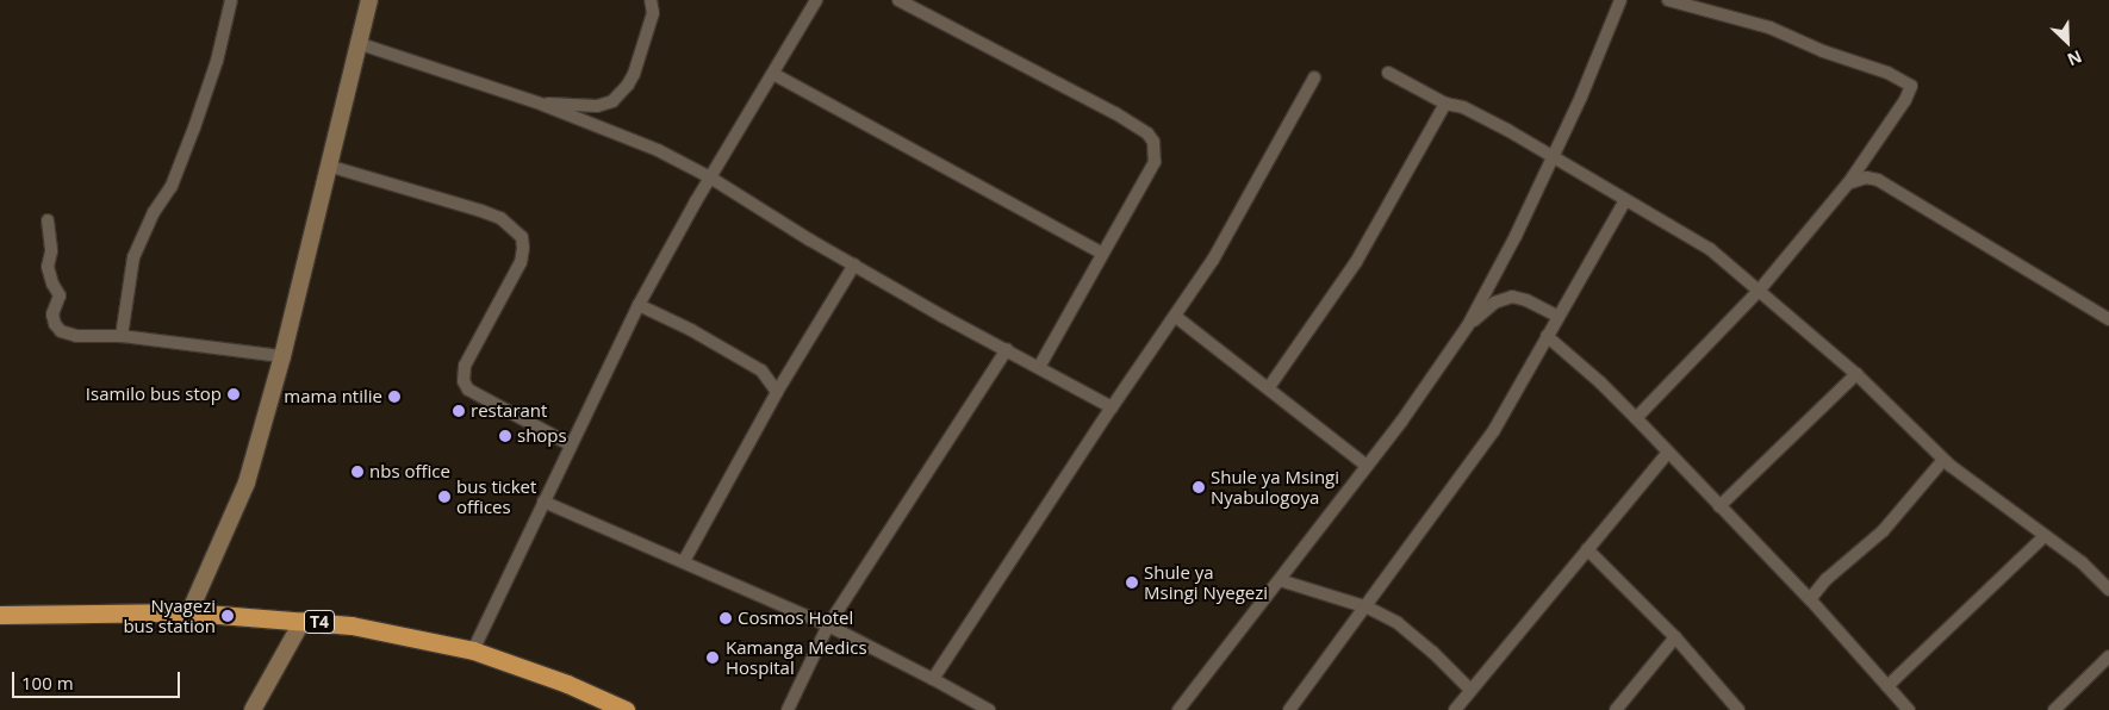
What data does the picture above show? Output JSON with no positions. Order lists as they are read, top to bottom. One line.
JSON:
{"streets":{"highway":["T4"]},"places":["Isamilo bus stop","mama ntilie","restarant","shops","nbs office","Shule ya Msingi Nyabulogoya","bus ticket offices","Shule ya Msingi Nyegezi","Nyagezi bus station","Cosmos Hotel","Kamanga Medics Hospital"],"scale_bar":"100 m","north":"bottom right"}
